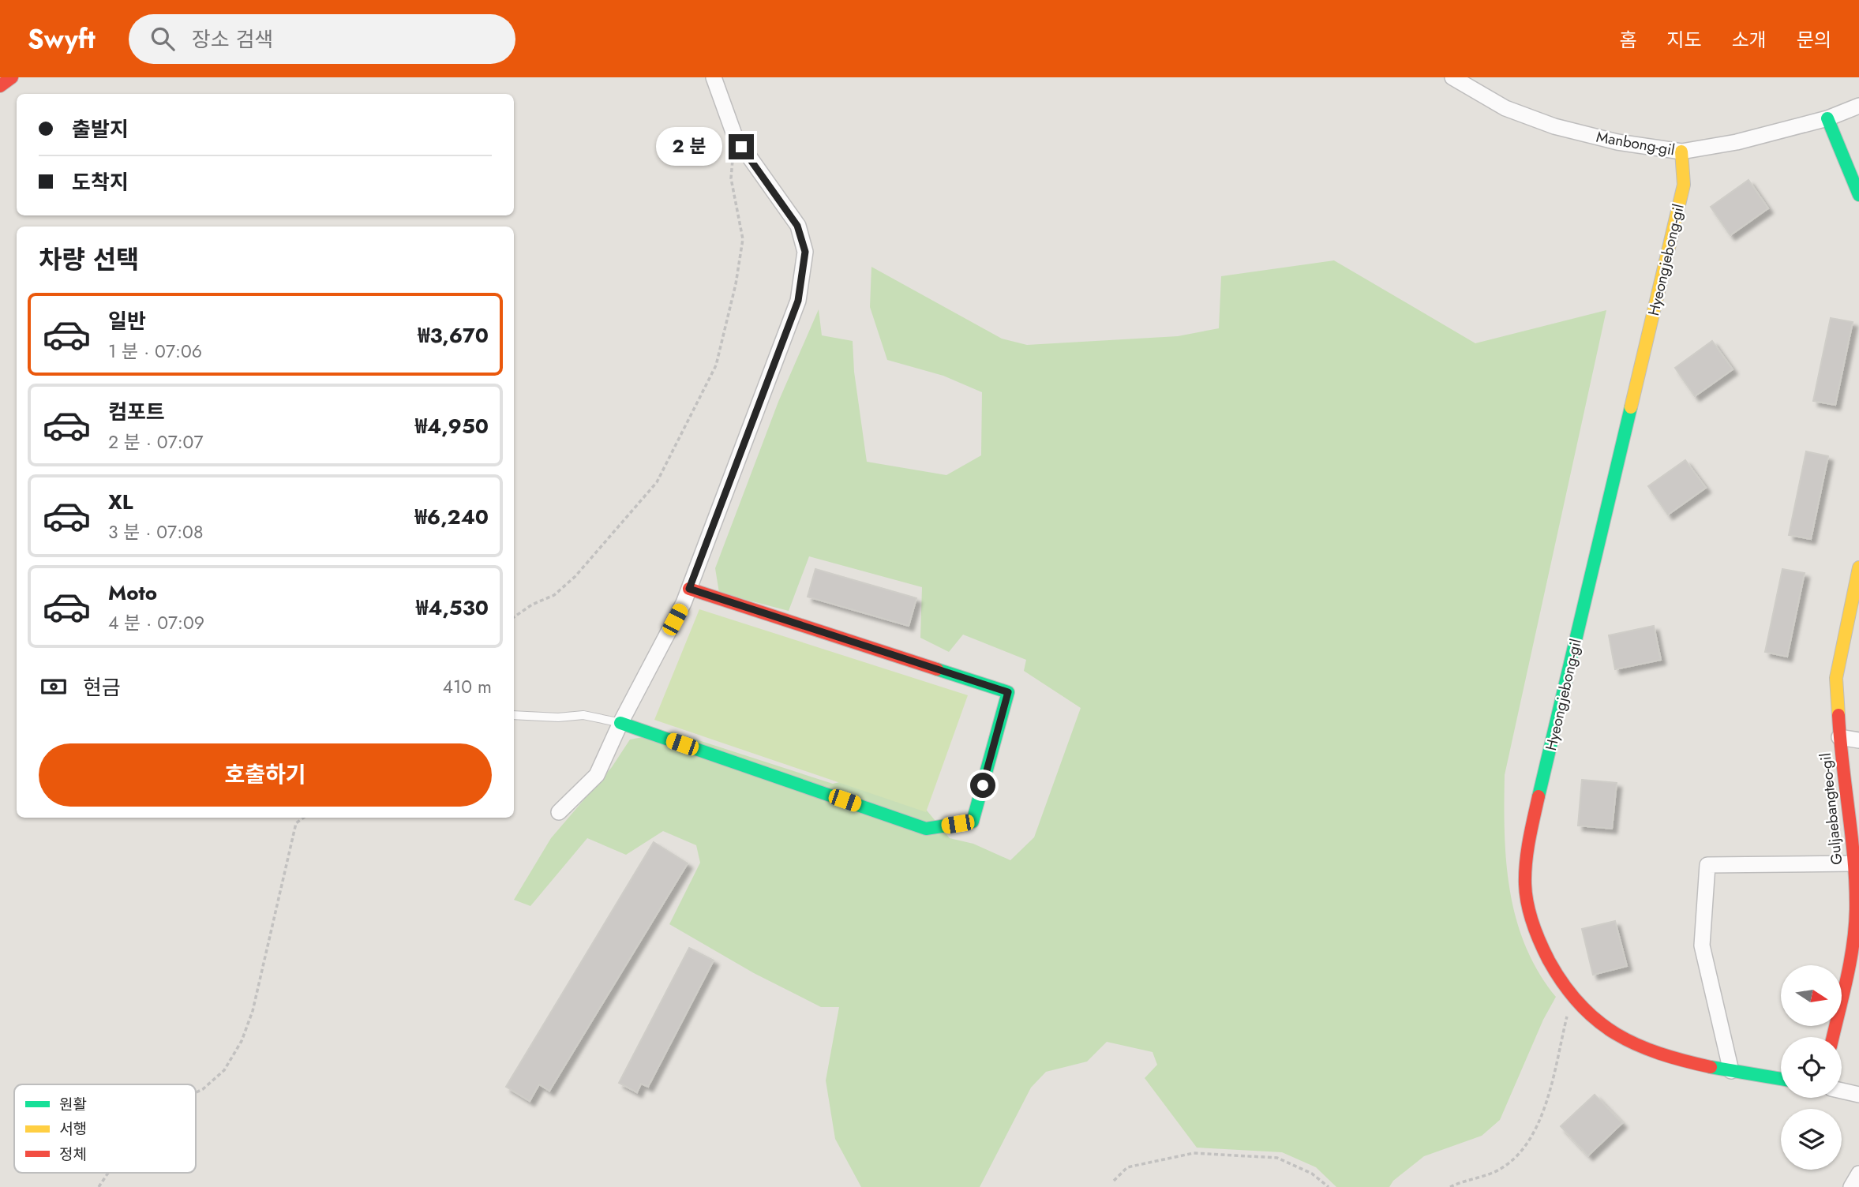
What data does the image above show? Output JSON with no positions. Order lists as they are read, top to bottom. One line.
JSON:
{"streets":{"street":["Manbong-gil","Hyeongjebong-gil","Guljaebangteo-gil"]},"crossings":[["Manbong-gil","Hyeongjebong-gil"]],"legend":["원활","서행","정체"],"north":"right","page":{"header":"Swyft","search":"장소 검색","nav":["홈","지도","소개","문의"],"banner":["출발지","도착지"],"bubble":"2 분","heading":"차량 선택","list":[{"name":"일반","note":"1 분 · 07:06","value":"₩3,670"},{"name":"컴포트","note":"2 분 · 07:07","value":"₩4,950"},{"name":"XL","note":"3 분 · 07:08","value":"₩6,240"},{"name":"Moto","note":"4 분 · 07:09","value":"₩4,530"}],"pay":["현금","410 m"],"buttons":"호출하기"}}
